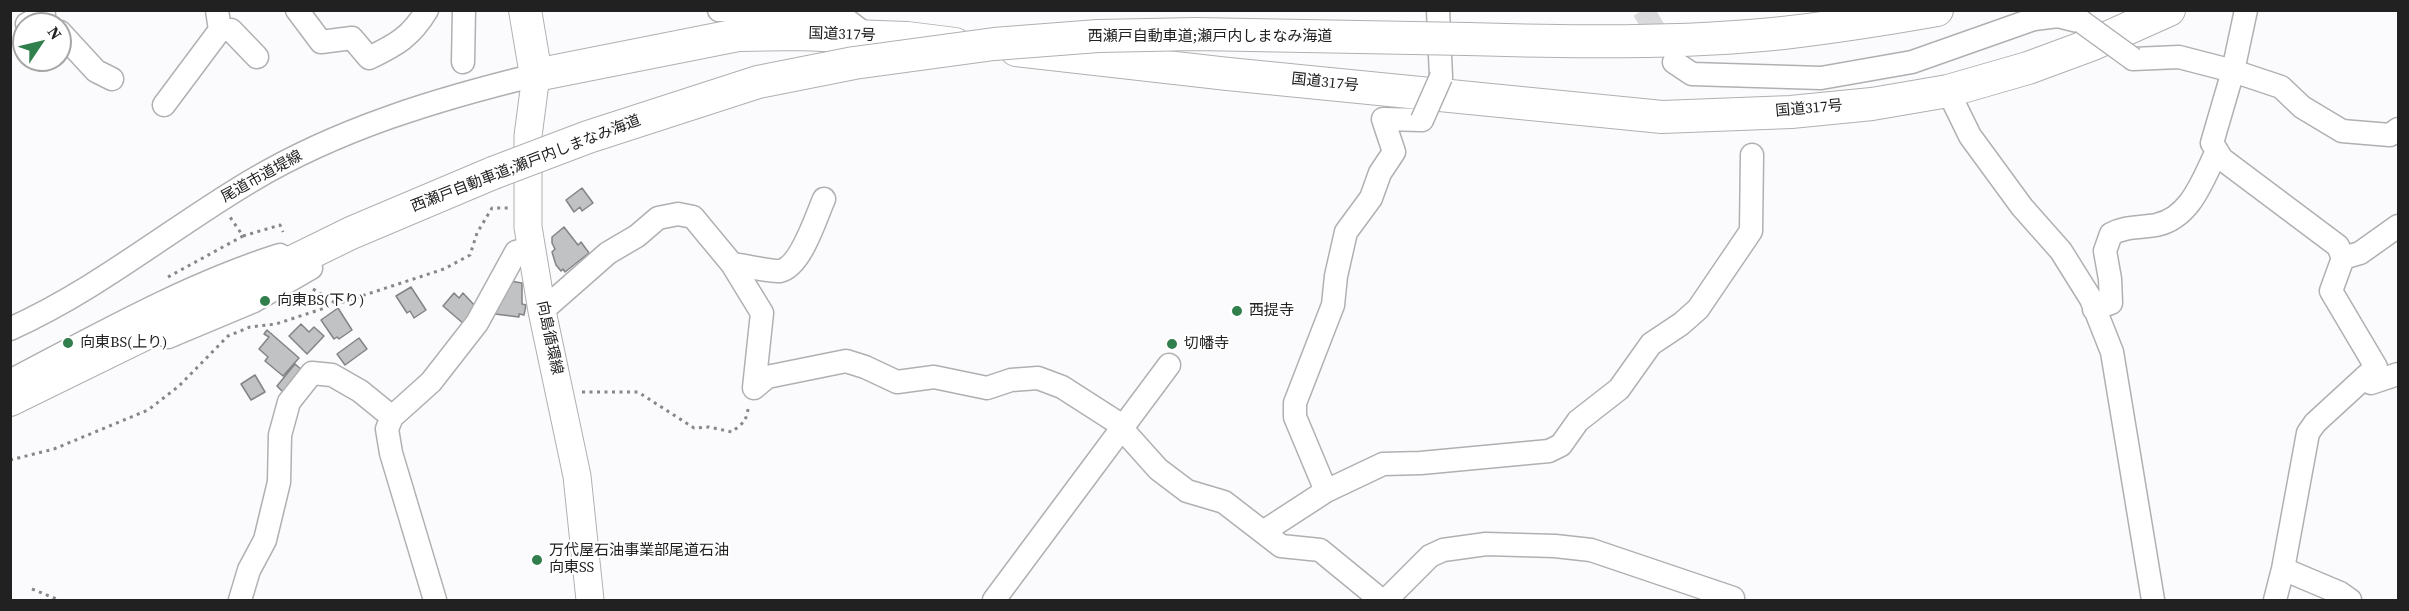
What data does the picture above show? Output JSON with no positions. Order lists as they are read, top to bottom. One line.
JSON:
{"streets":{"highway":["国道317号","西瀬戸自動車道;瀬戸内しまなみ海道"],"main road":["向島循環線"],"street":["尾道市道堤線"]},"crossings":[["国道317号","尾道市道堤線"],["国道317号","向島循環線"],["尾道市道堤線","向島循環線"]],"places":["向東BS(下り)","西提寺","向東BS(上り)","切幡寺","万代屋石油事業部尾道石油 向東SS"],"north":"top right"}
